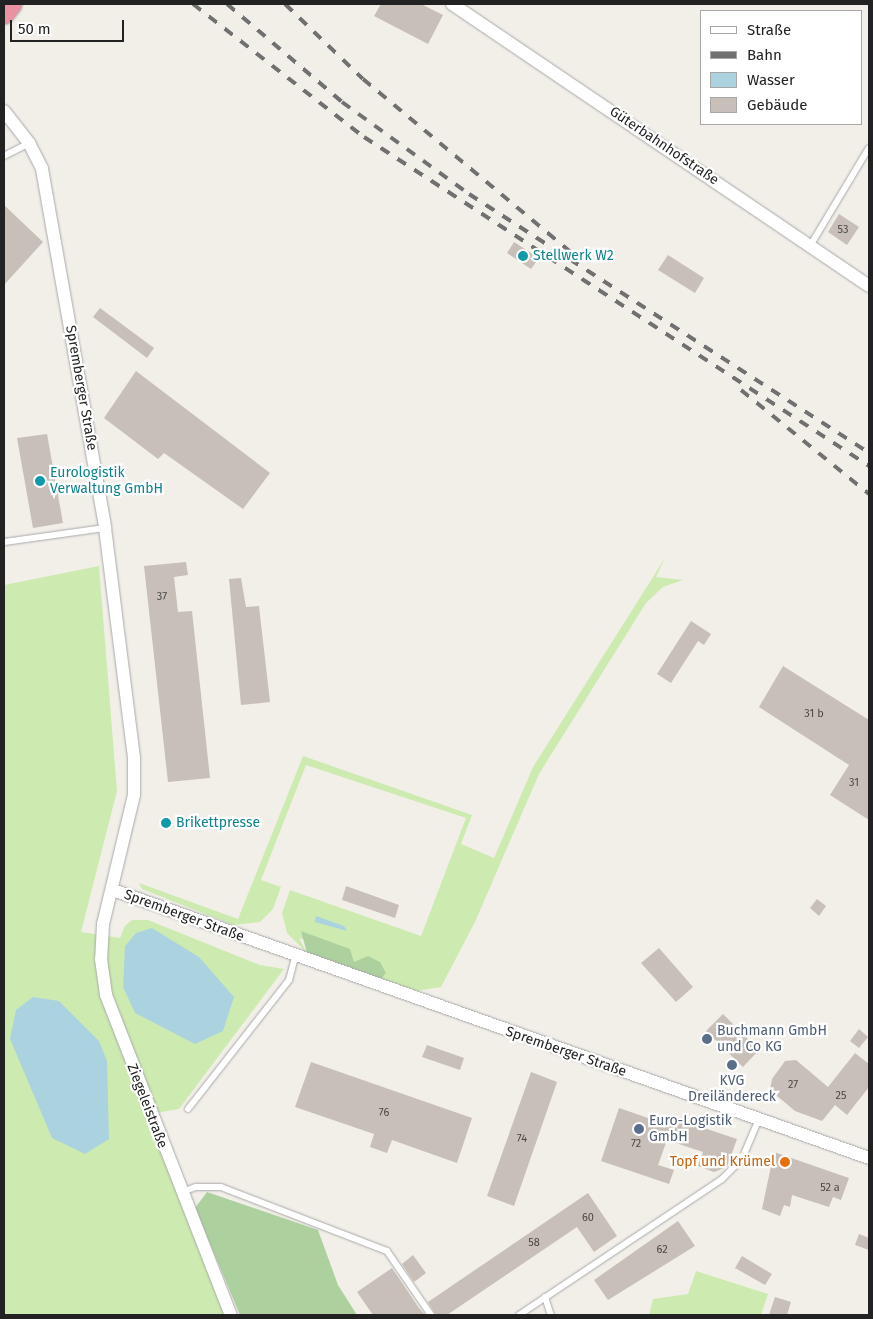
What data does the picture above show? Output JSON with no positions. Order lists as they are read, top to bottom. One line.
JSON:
{"streets":{"street":["Güterbahnhofstraße","Spremberger Straße","Ziegeleistraße"]},"crossings":[["Spremberger Straße","Ziegeleistraße"]],"places":["Stellwerk W2","Eurologistik Verwaltung GmbH","Brikettpresse","Buchmann GmbH und Co KG","KVG Dreiländereck","Euro-Logistik GmbH","Topf und Krümel"],"house_numbers":["53","37","31 b","31","27","25","76","74","72","52 a","60","58","62"],"legend":["Straße","Bahn","Wasser","Gebäude"],"scale_bar":"50 m"}
